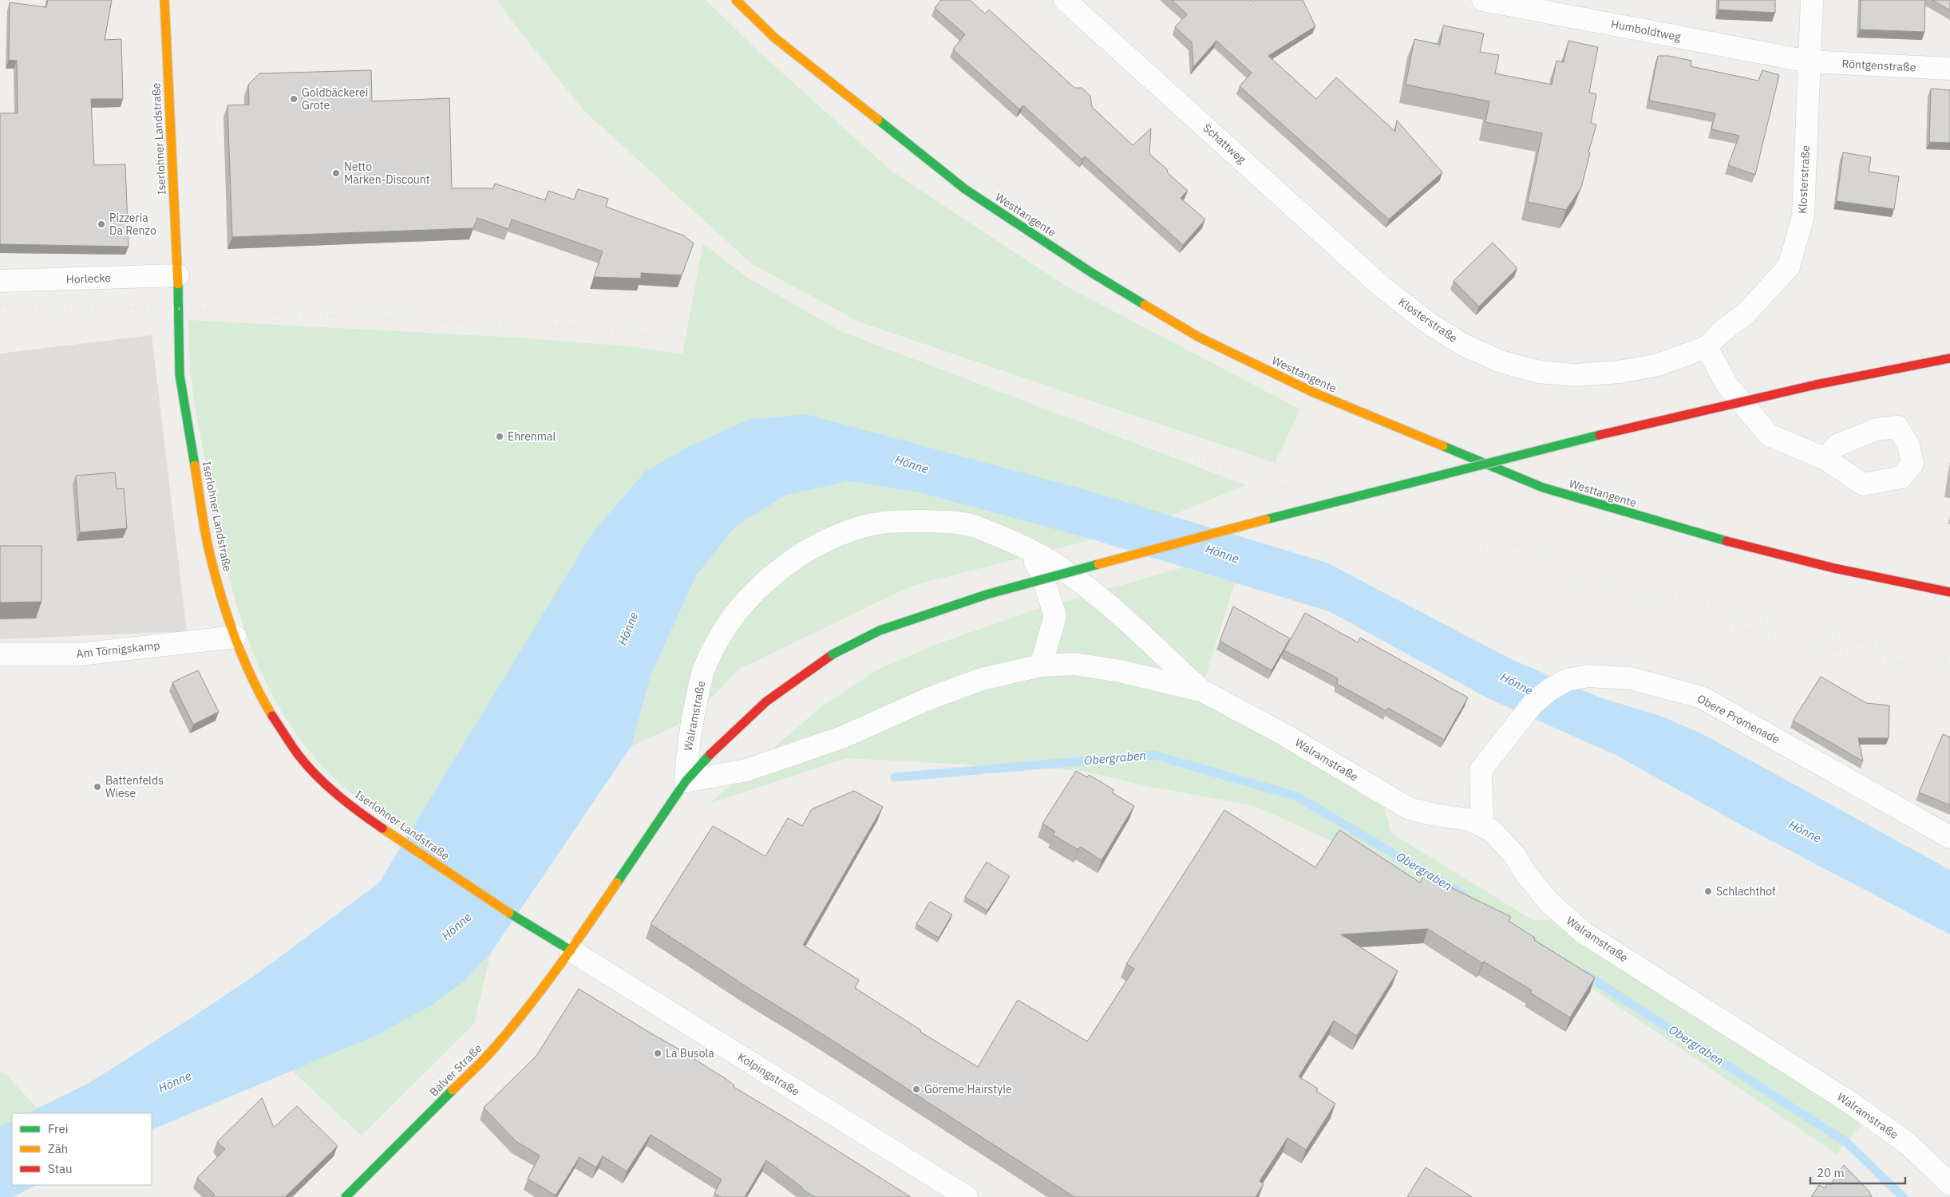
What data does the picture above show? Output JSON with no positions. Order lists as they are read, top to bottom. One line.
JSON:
{"streets":{"street":["Humboldtweg","Röntgenstraße","Iserlohner Landstraße","Schattweg","Klosterstraße","Westtangente","Horlecke","Am Törnigskamp","Walramstraße","Obere Promenade","Balver Straße","Kolpingstraße"]},"crossings":[["Humboldtweg","Röntgenstraße"],["Humboldtweg","Klosterstraße"],["Röntgenstraße","Klosterstraße"],["Iserlohner Landstraße","Horlecke"],["Iserlohner Landstraße","Am Törnigskamp"],["Iserlohner Landstraße","Balver Straße"],["Iserlohner Landstraße","Kolpingstraße"],["Schattweg","Klosterstraße"],["Walramstraße","Obere Promenade"],["Walramstraße","Balver Straße"],["Balver Straße","Kolpingstraße"]],"water":["Hönne","Obergraben"],"places":["Goldbäckerei Grote","Netto Marken-Discount","Pizzeria Da Renzo","Ehrenmal","Battenfelds Wiese","Schlachthof","La Busola","Göreme Hairstyle"],"legend":["Frei","Zäh","Stau"],"scale_bar":"20 m"}
